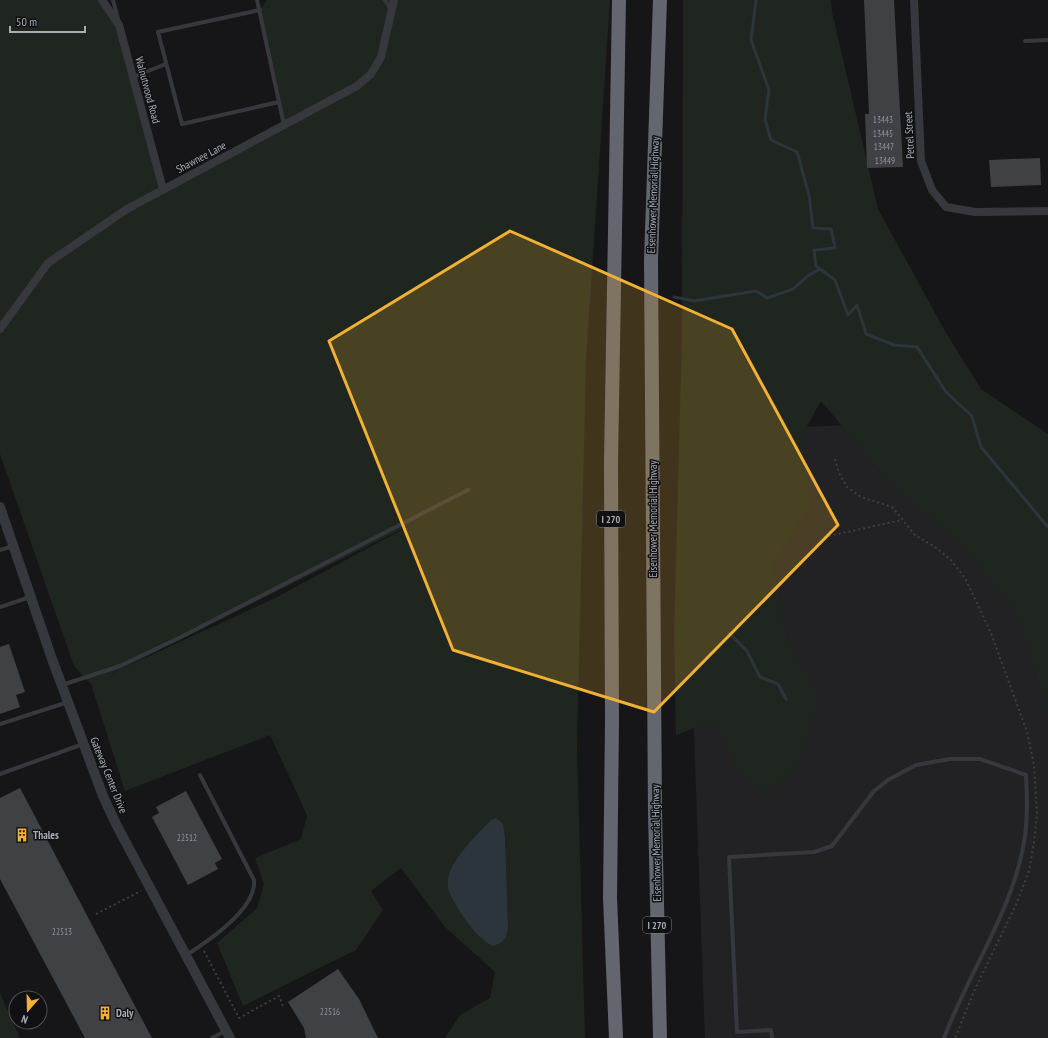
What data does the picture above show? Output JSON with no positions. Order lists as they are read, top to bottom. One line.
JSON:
{"streets":{"highway":["Eisenhower Memorial Highway","I 270"],"street":["Walnutwood Road","Petrel Street","Shawnee Lane","Gateway Center Drive"]},"crossings":[["Walnutwood Road","Shawnee Lane"]],"places":{"building":["Thales","Daly"]},"house_numbers":["13443","13445","13447","13449","22512","22513","22516"],"scale_bar":"50 m","north":"bottom"}
